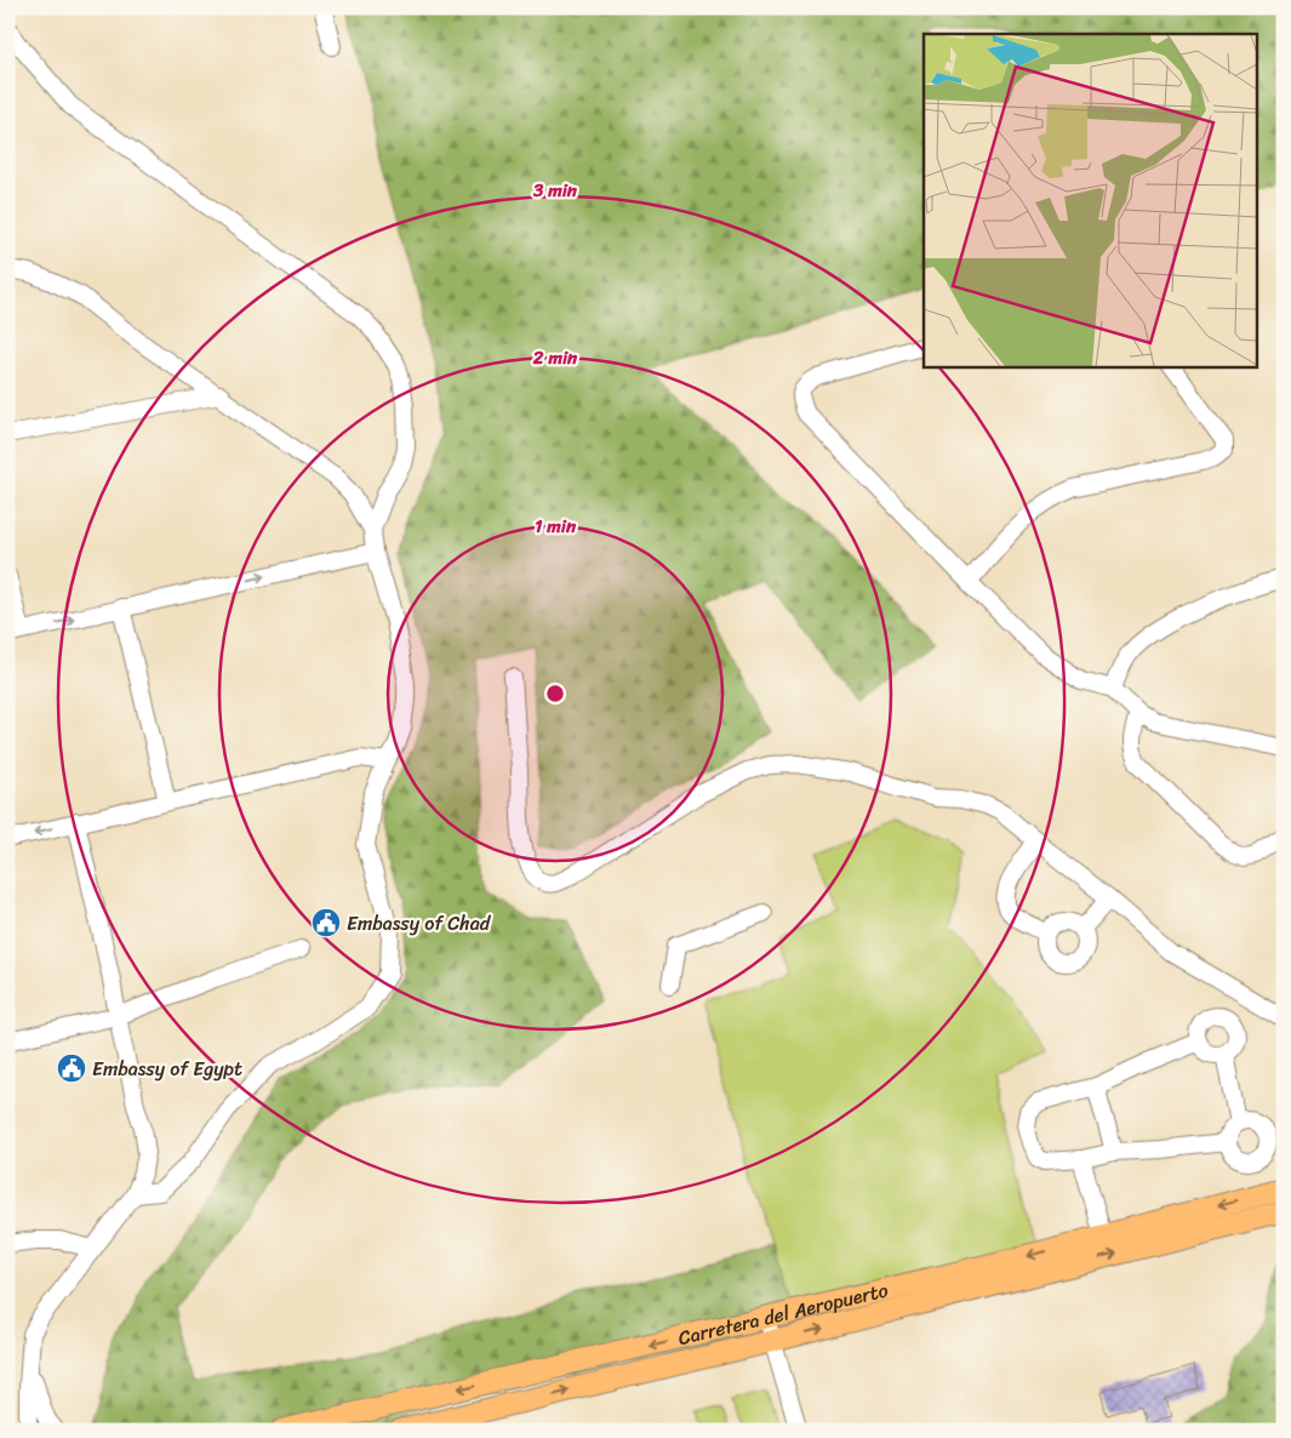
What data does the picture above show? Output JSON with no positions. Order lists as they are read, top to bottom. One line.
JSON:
{"streets":{"main road":["Carretera del Aeropuerto"]},"places":{"public building":["Embassy of Chad","Embassy of Egypt"]},"rings":["3 min","2 min","1 min"]}
